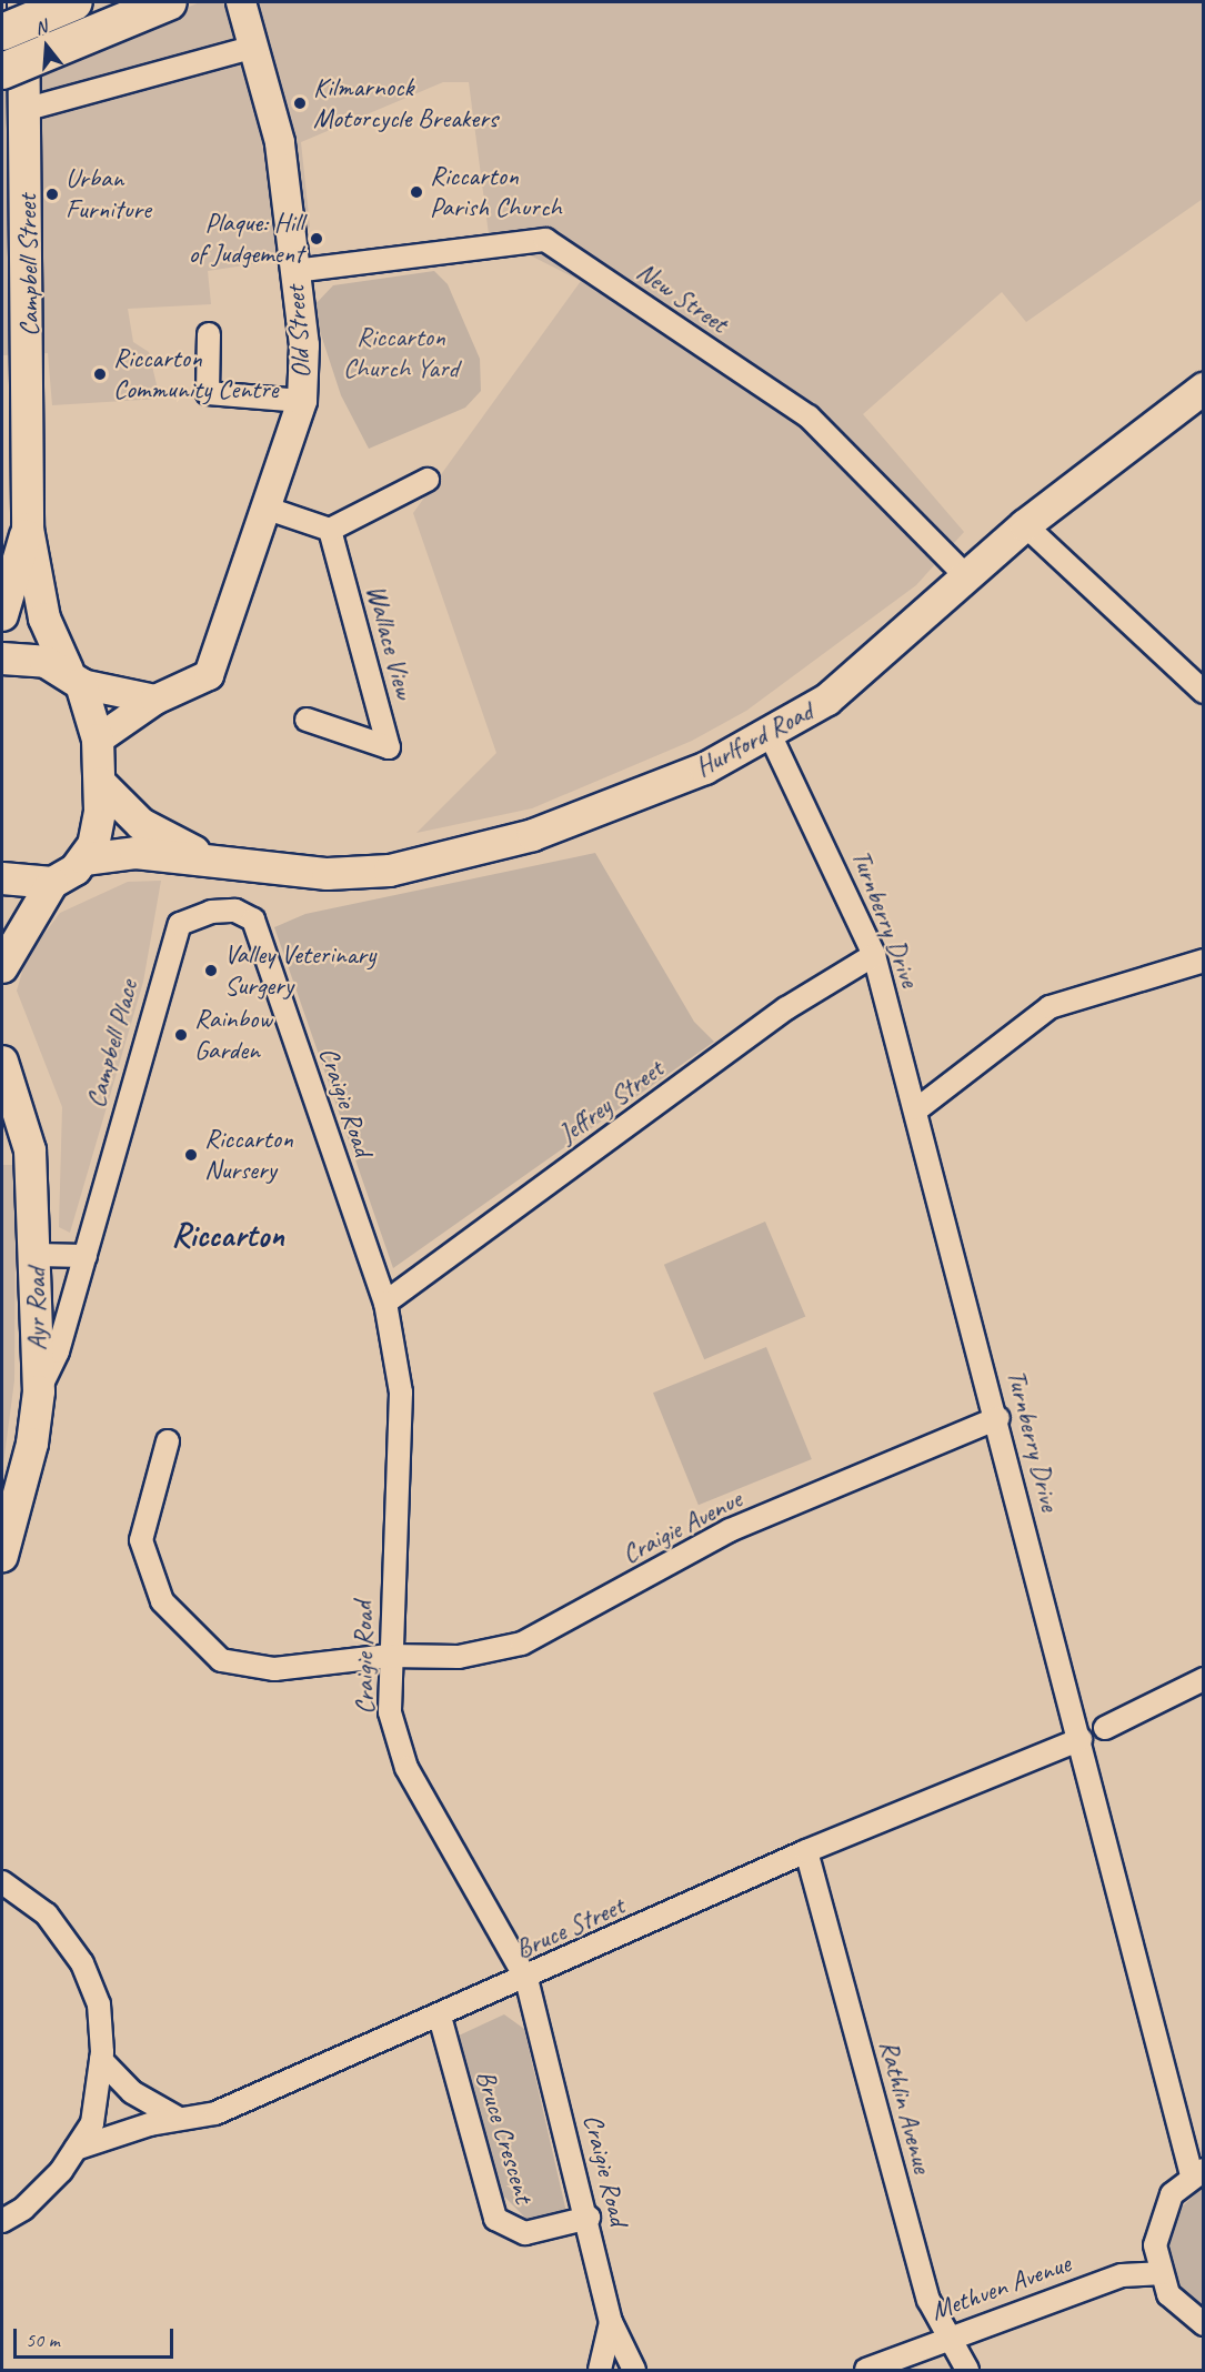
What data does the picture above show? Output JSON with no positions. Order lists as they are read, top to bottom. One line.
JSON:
{"streets":{"main road":["Campbell Street","Hurlford Road","Ayr Road"],"street":["New Street","Old Street","Wallace View","Turnberry Drive","Campbell Place","Craigie Road","Jeffrey Street","Craigie Avenue","Bruce Street","Rathlin Avenue","Bruce Crescent","Methven Avenue"]},"crossings":[["Campbell Street","Old Street"],["Campbell Street","Hurlford Road"],["New Street","Old Street"],["New Street","Hurlford Road"],["Hurlford Road","Turnberry Drive"],["Turnberry Drive","Jeffrey Street"],["Turnberry Drive","Craigie Avenue"],["Turnberry Drive","Bruce Street"],["Turnberry Drive","Methven Avenue"],["Campbell Place","Craigie Road"],["Campbell Place","Ayr Road"],["Craigie Road","Jeffrey Street"],["Craigie Road","Craigie Avenue"],["Craigie Road","Bruce Street"],["Craigie Road","Bruce Crescent"],["Bruce Street","Rathlin Avenue"],["Bruce Street","Bruce Crescent"],["Rathlin Avenue","Methven Avenue"]],"districts":["Riccarton"],"parks":["Riccarton Church Yard"],"places":["Kilmarnock Motorcycle Breakers","Riccarton Parish Church","Urban Furniture","Plaque: Hill of Judgement","Riccarton Community Centre","Valley Veterinary Surgery","Rainbow Garden","Riccarton Nursery"],"scale_bar":"50 m","north":"top"}
